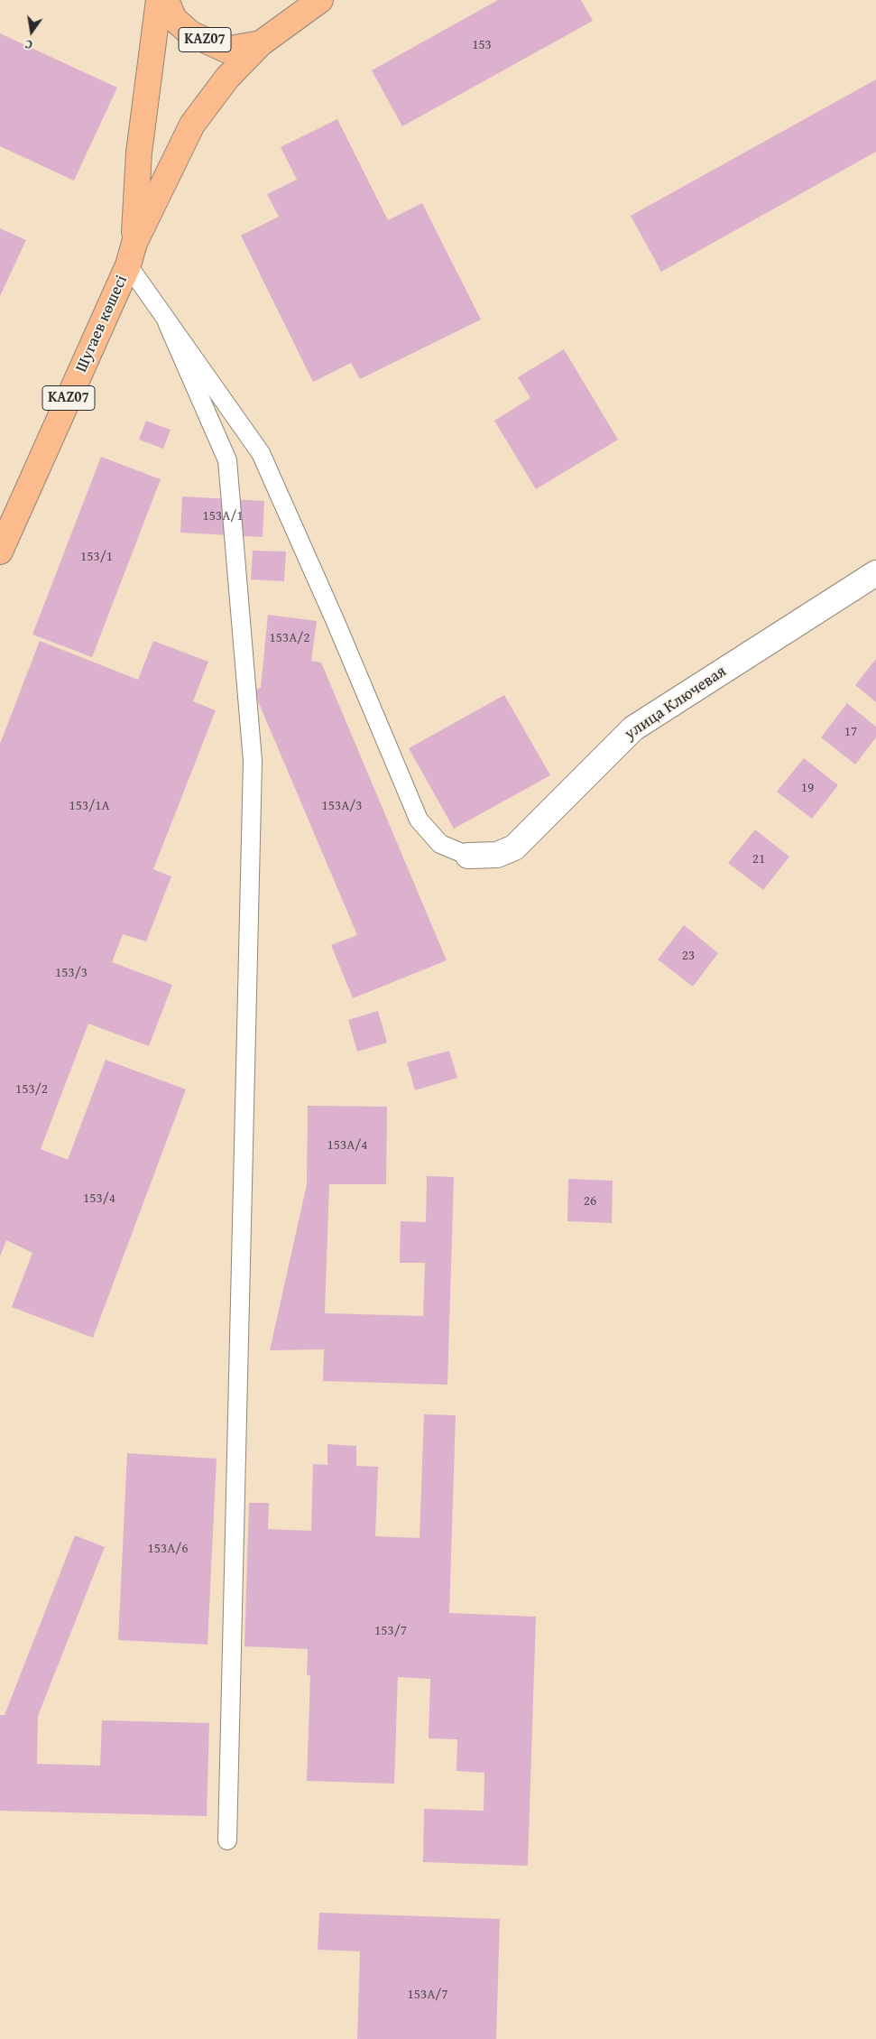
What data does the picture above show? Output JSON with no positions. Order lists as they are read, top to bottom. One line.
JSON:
{"streets":{"highway":["KAZ07","Шугаев көшесі"],"street":["улица Ключевая"]},"crossings":[["KAZ07","Шугаев көшесі"]],"house_numbers":["153","153A/1","153/1","153A/2","17","19","153/1A","153A/3","21","23","153/3","153/2","153A/4","153/4","26","153A/6","153/7","153A/7"],"north":"bottom"}
